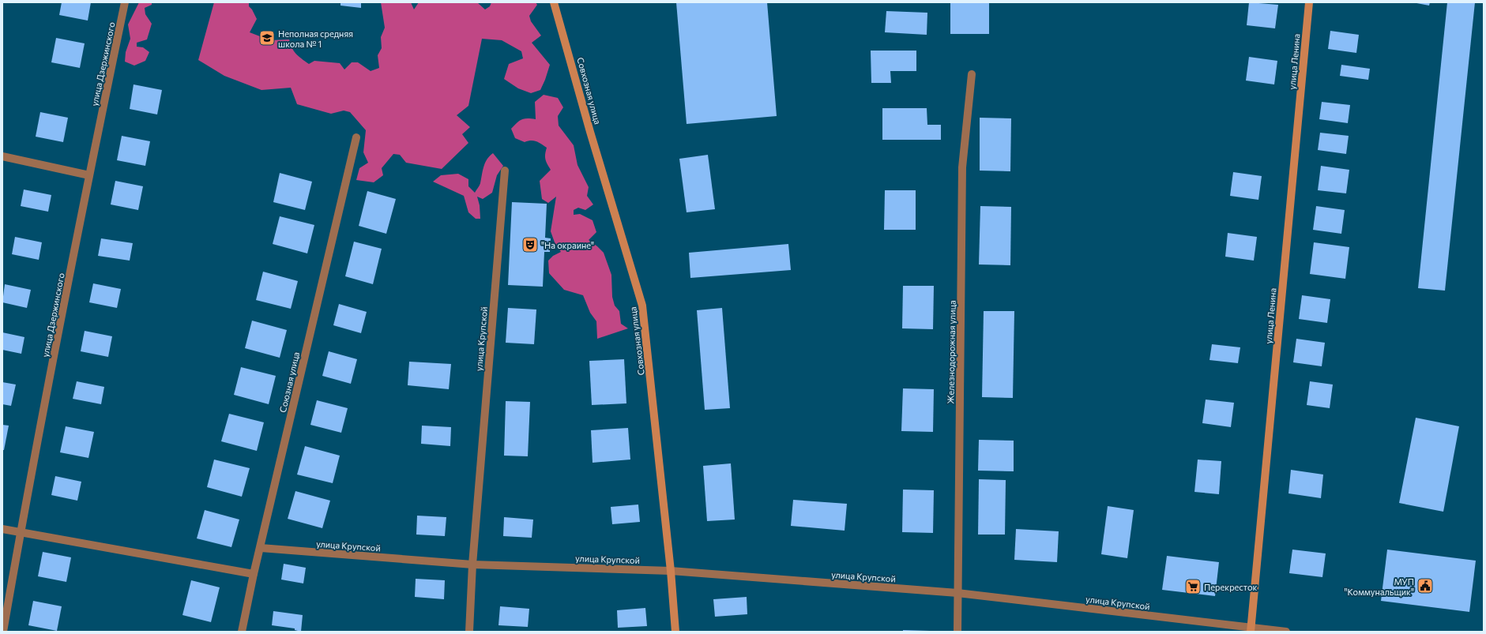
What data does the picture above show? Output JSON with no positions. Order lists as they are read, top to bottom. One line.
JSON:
{"streets":{"street":["улица Ленина","улица Дзержинского","Совхозная улица","улица Крупской","Железнодорожная улица","Союзная улица"]},"crossings":[["улица Ленина","улица Крупской"],["Совхозная улица","улица Крупской"],["улица Крупской","Железнодорожная улица"],["улица Крупской","Союзная улица"]],"places":{"school or university":["Неполная средняя школа № 1"],"theatre":["\"На окраине\""],"public building":["МУП \"Коммунальщик\""],"supermarket":["Перекресток"]}}
